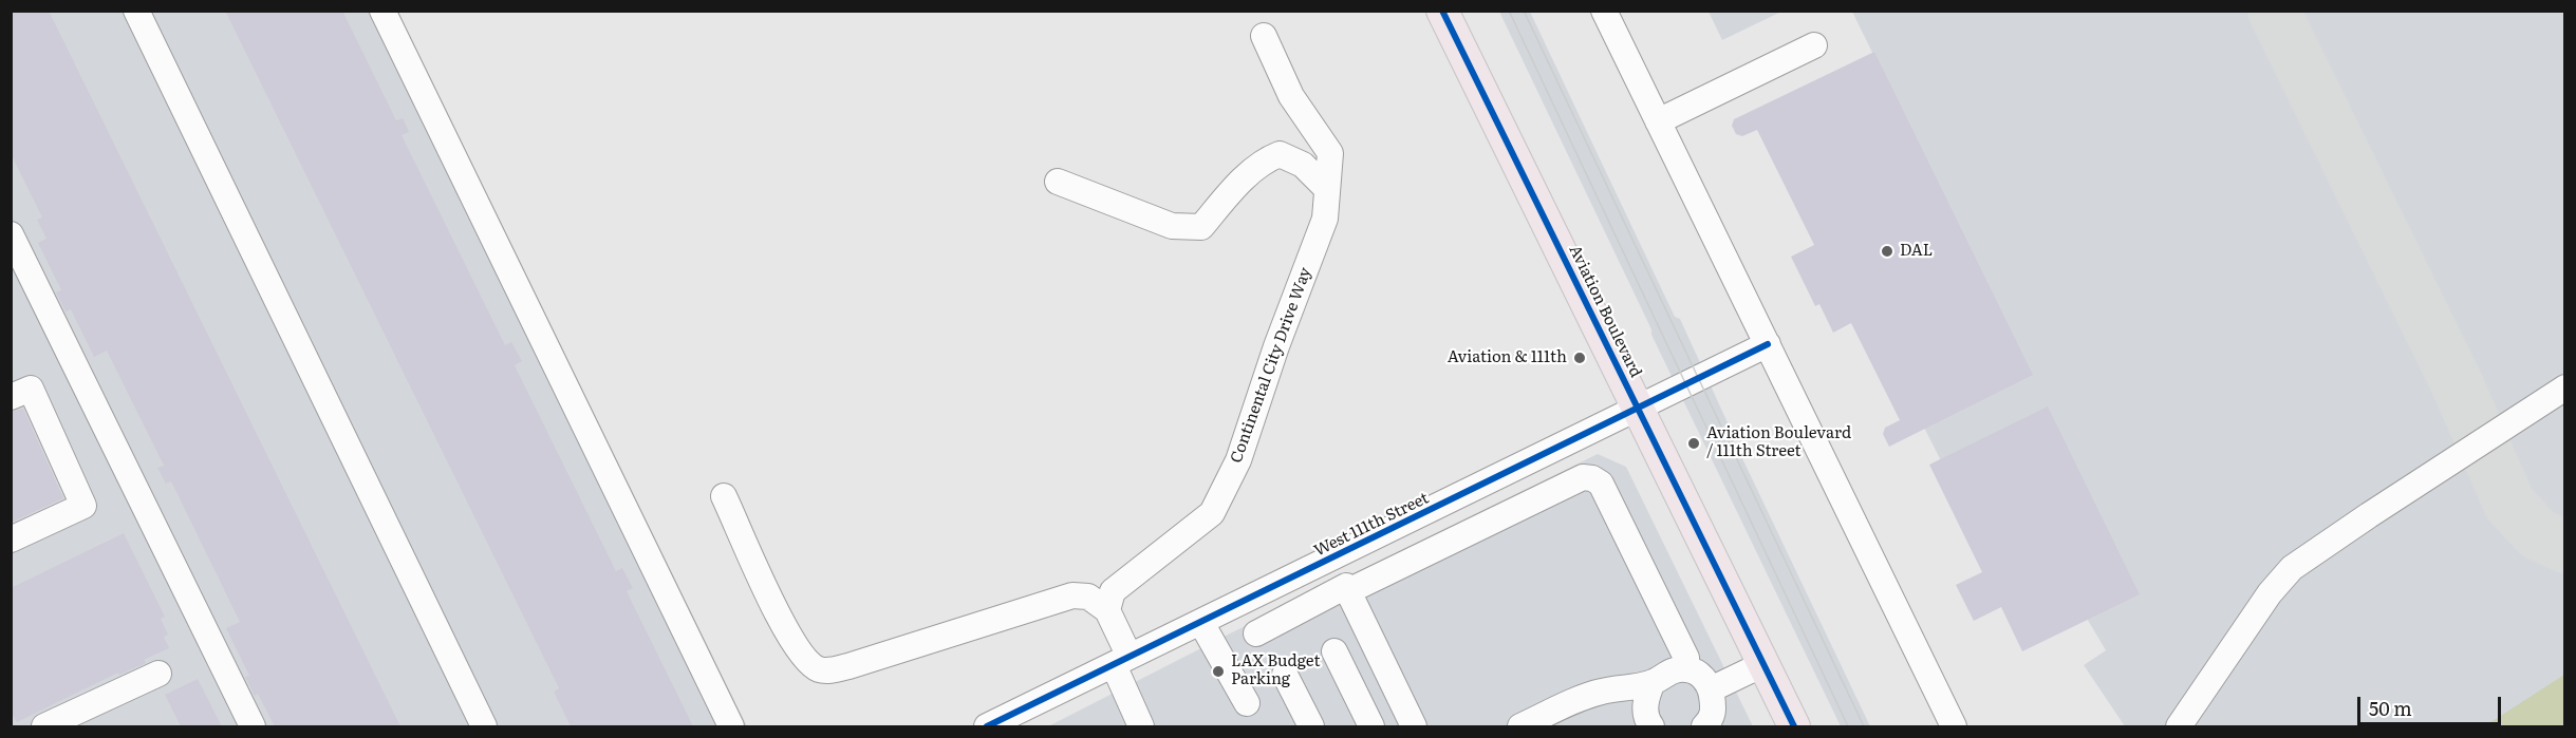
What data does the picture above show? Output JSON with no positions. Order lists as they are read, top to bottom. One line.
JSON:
{"streets":{"main road":["Aviation Boulevard"],"street":["Continental City Drive Way","West 111th Street"]},"crossings":[["Aviation Boulevard","West 111th Street"]],"places":["DAL","Aviation & 111th","Aviation Boulevard / 111th Street","LAX Budget Parking"],"scale_bar":"50 m"}
